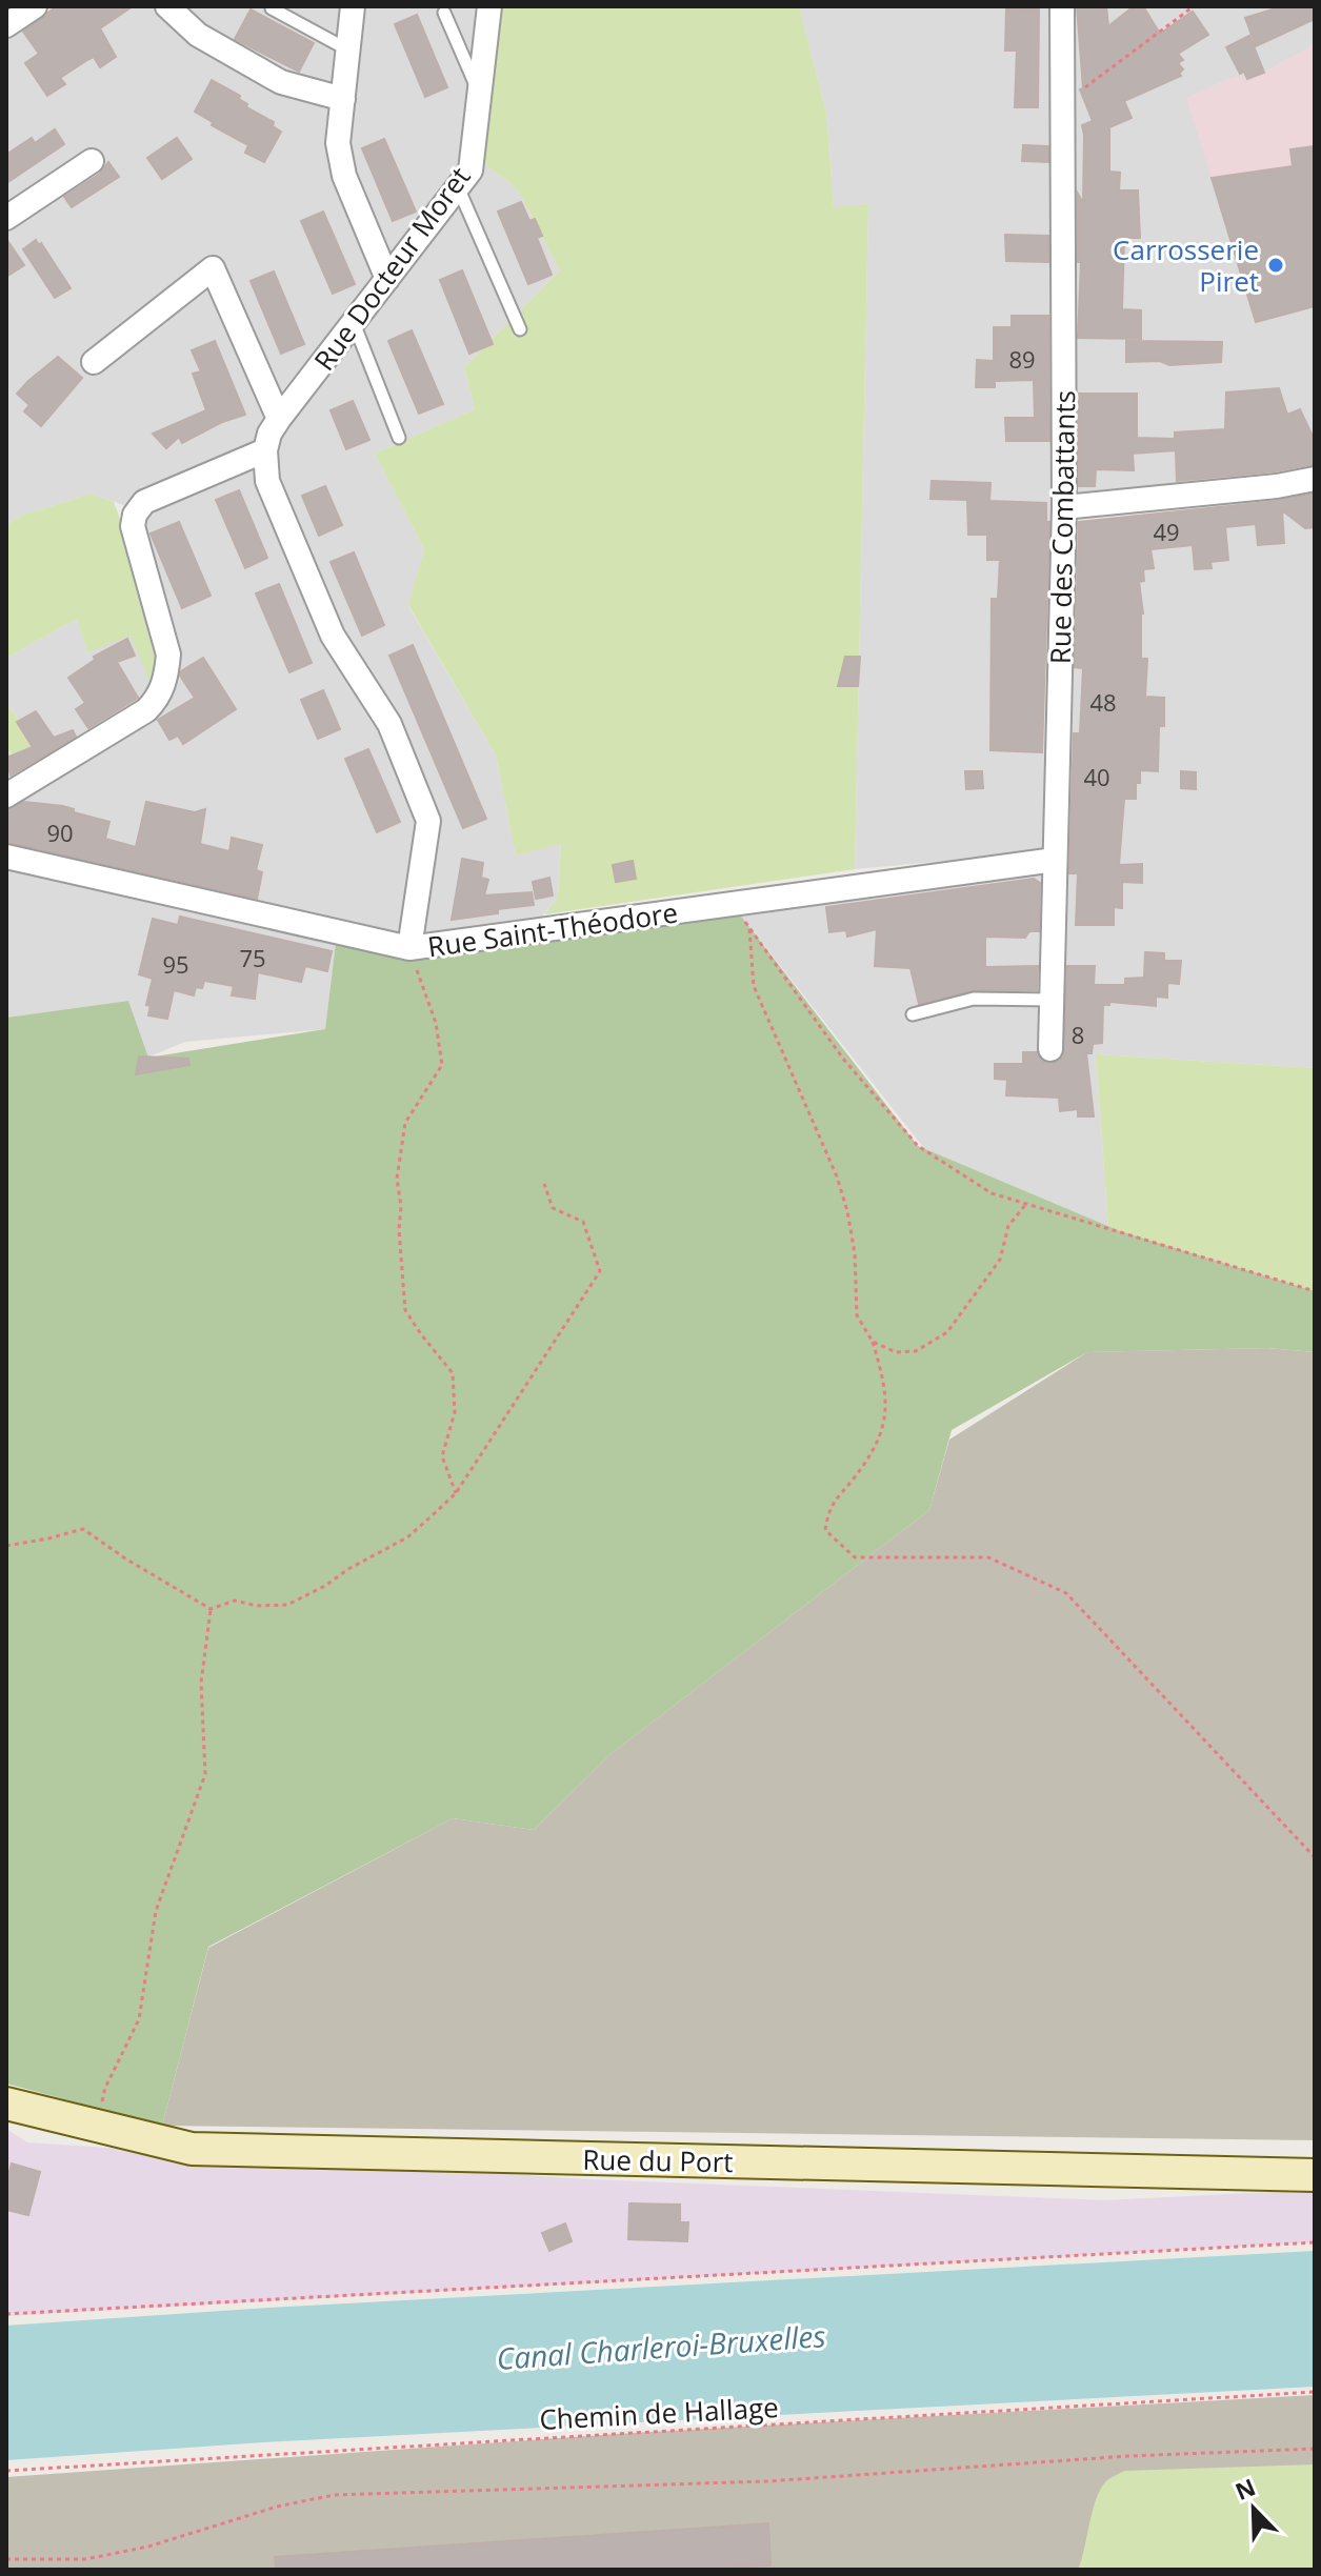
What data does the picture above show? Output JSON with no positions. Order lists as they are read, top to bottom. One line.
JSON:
{"streets":{"main road":["Rue du Port"],"street":["Rue Docteur Moret","Rue des Combattants","Rue Saint-Théodore"],"path":["Chemin de Hallage"]},"crossings":[["Rue des Combattants","Rue Saint-Théodore"]],"water":["Canal Charleroi-Bruxelles"],"places":["Carrosserie Piret"],"house_numbers":["89","49","48","40","90","75","95","8"],"north":"top left"}
